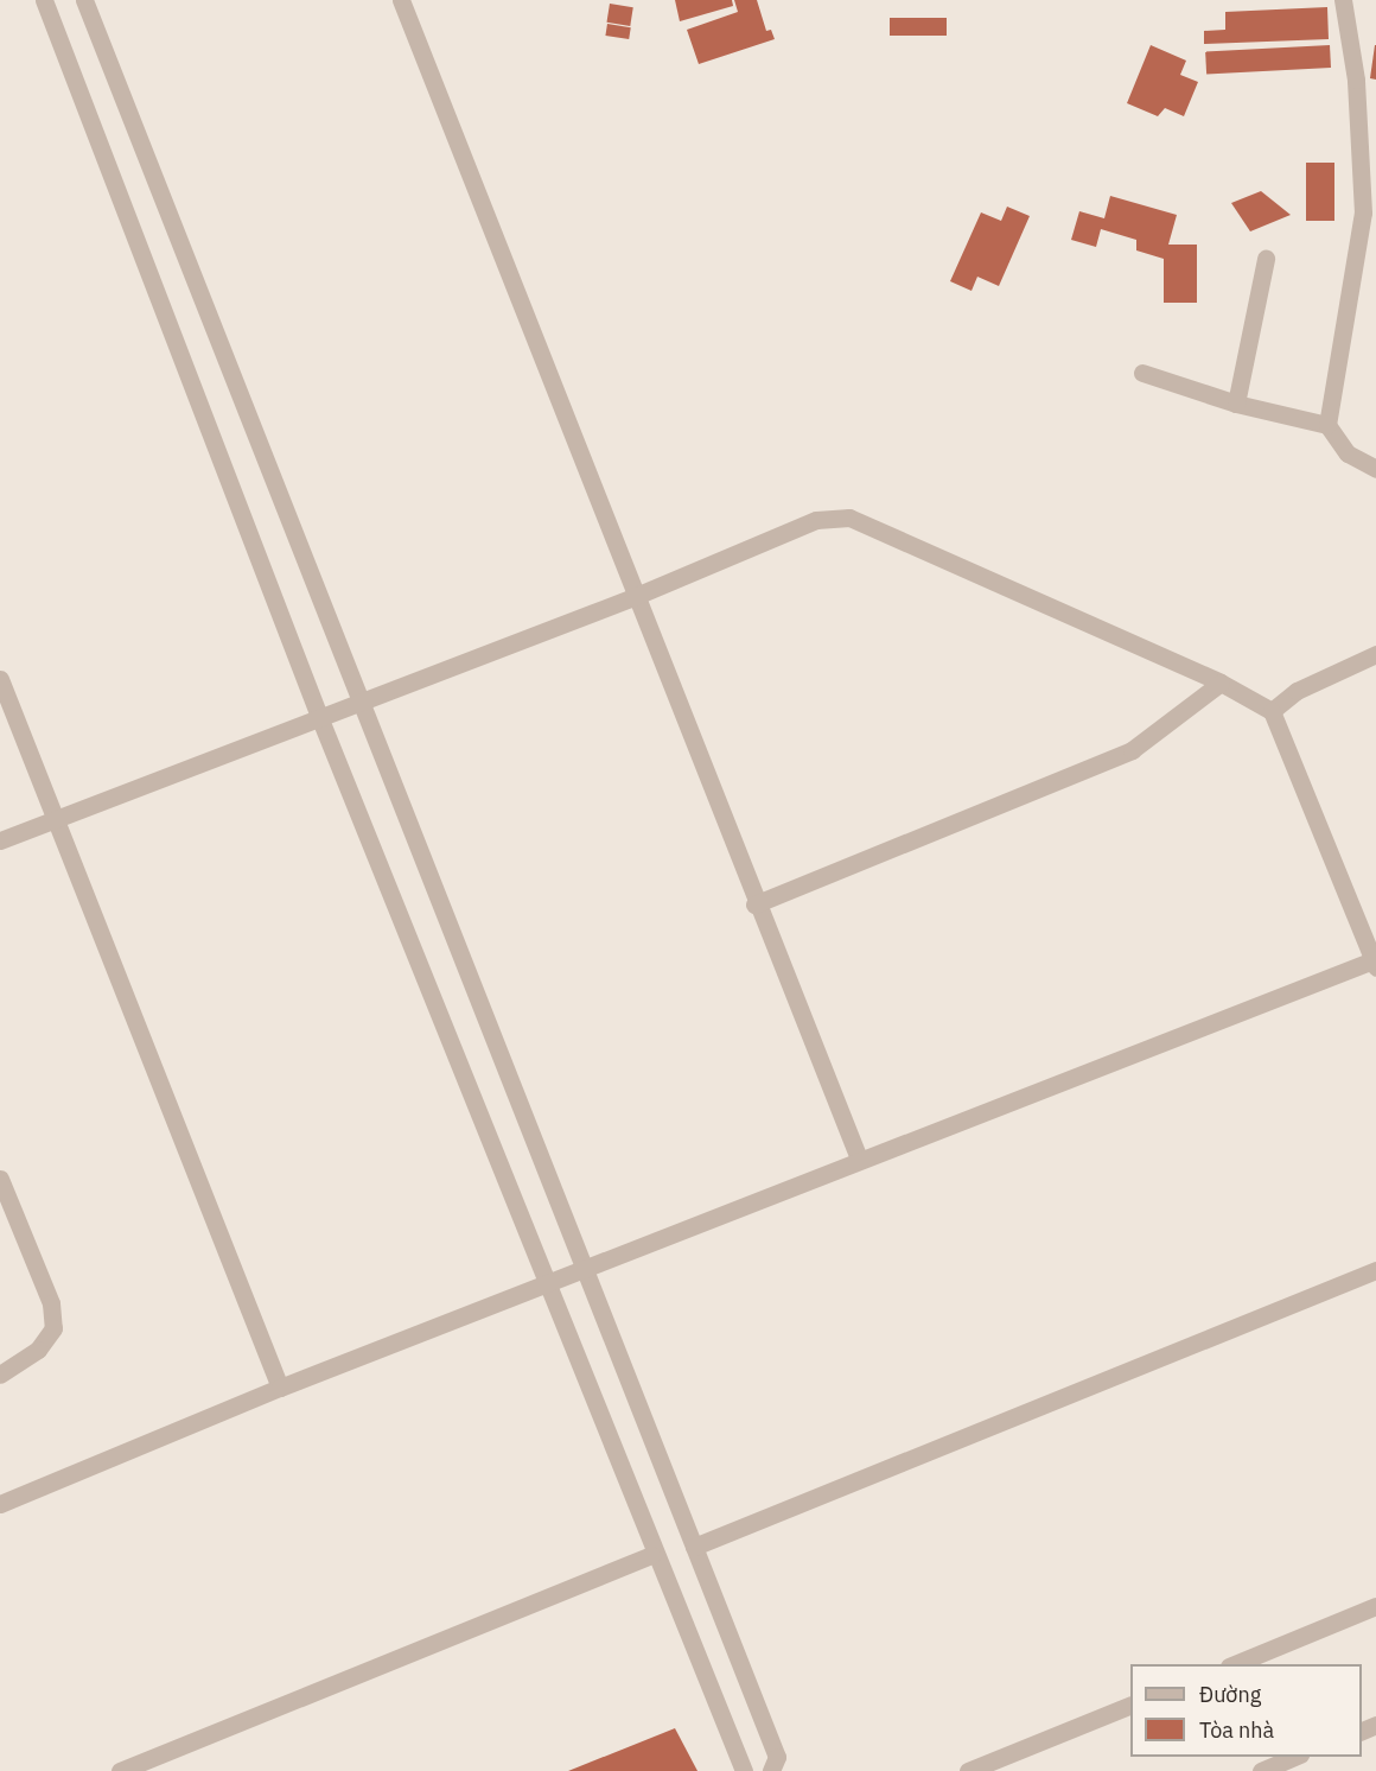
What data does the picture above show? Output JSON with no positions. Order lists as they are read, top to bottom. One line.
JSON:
{"legend":["Đường","Tòa nhà"]}
